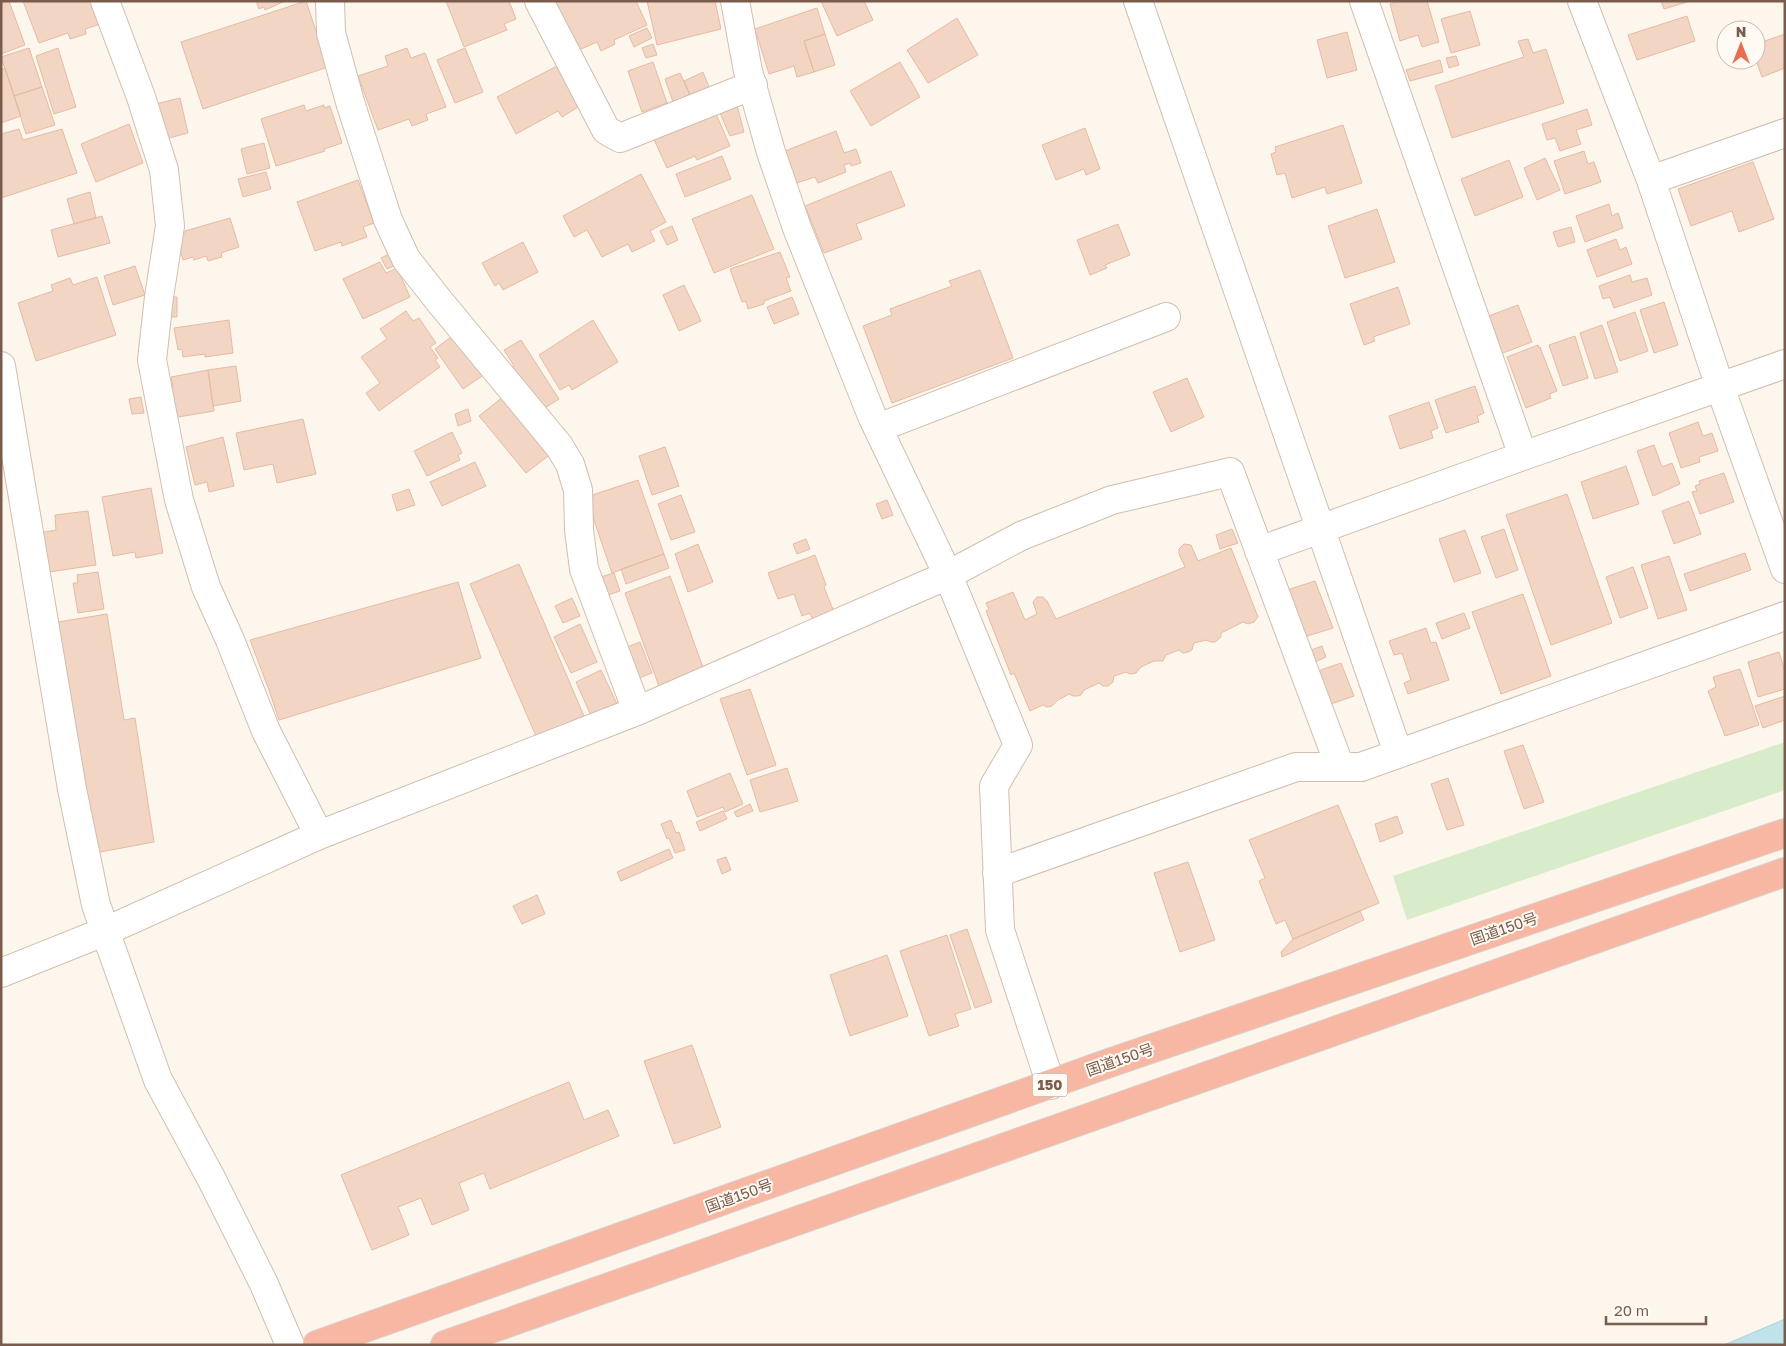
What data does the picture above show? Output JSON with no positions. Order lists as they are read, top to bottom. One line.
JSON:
{"streets":{"highway":["国道150号","150"]},"scale_bar":"20 m","north":"top"}
